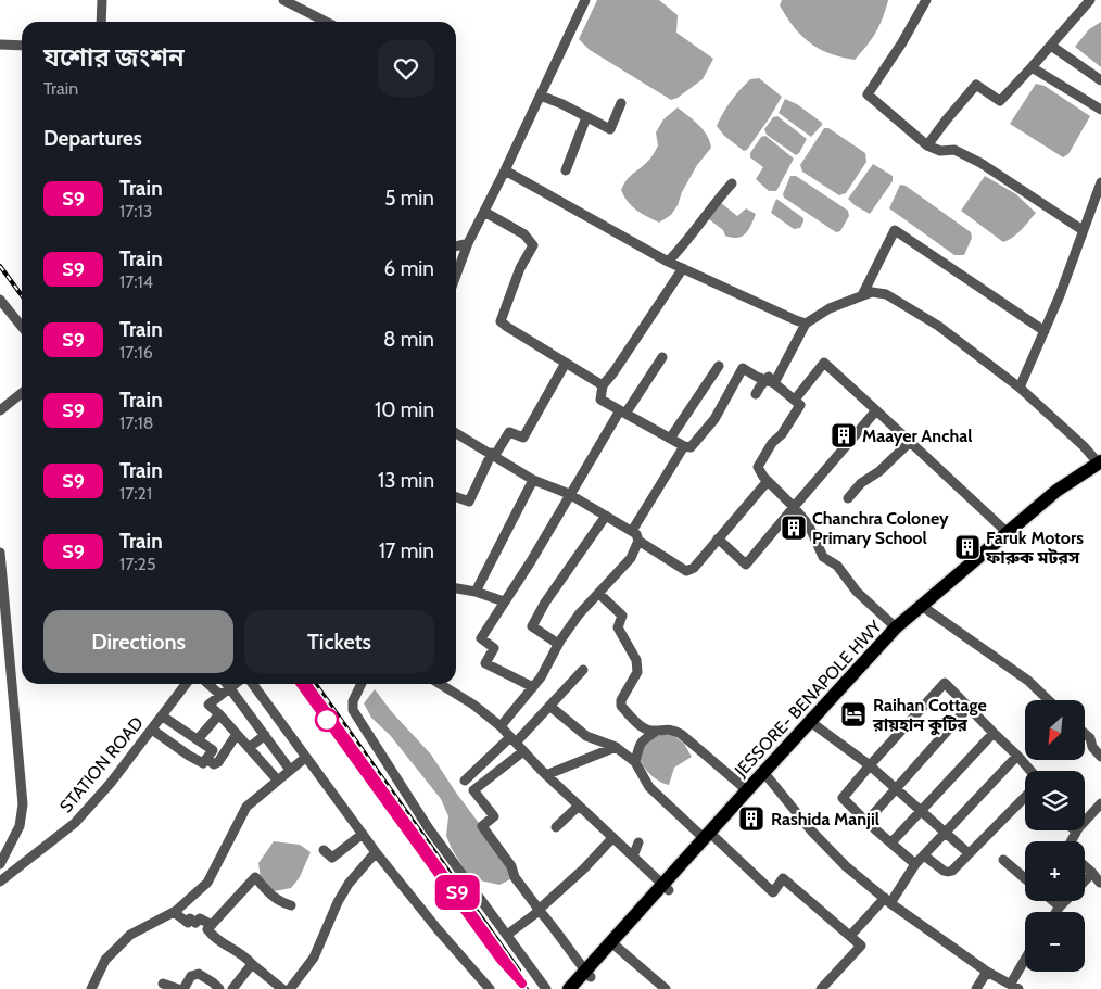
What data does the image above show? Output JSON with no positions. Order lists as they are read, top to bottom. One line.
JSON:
{"streets":{"highway":["JESSORE- BENAPOLE HWY"],"street":["STATION ROAD"]},"places":{"building":["Maayer Anchal","Chanchra Coloney Primary School","Faruk Motors ফারুক মটরস","Rashida Manjil"],"hotel":["Raihan Cottage রায়হান কুটির"]},"north":"bottom left","page":{"on_map":"S9","heading":[["যশোর জংশন","Train"],"Departures"],"list":[{"mark":"S9","name":"Train","note":"17:13","value":"5 min"},{"mark":"S9","name":"Train","note":"17:14","value":"6 min"},{"mark":"S9","name":"Train","note":"17:16","value":"8 min"},{"mark":"S9","name":"Train","note":"17:18","value":"10 min"},{"mark":"S9","name":"Train","note":"17:21","value":"13 min"},{"mark":"S9","name":"Train","note":"17:25","value":"17 min"}],"buttons":["Directions","Tickets"],"map_buttons":["+","−"]}}
